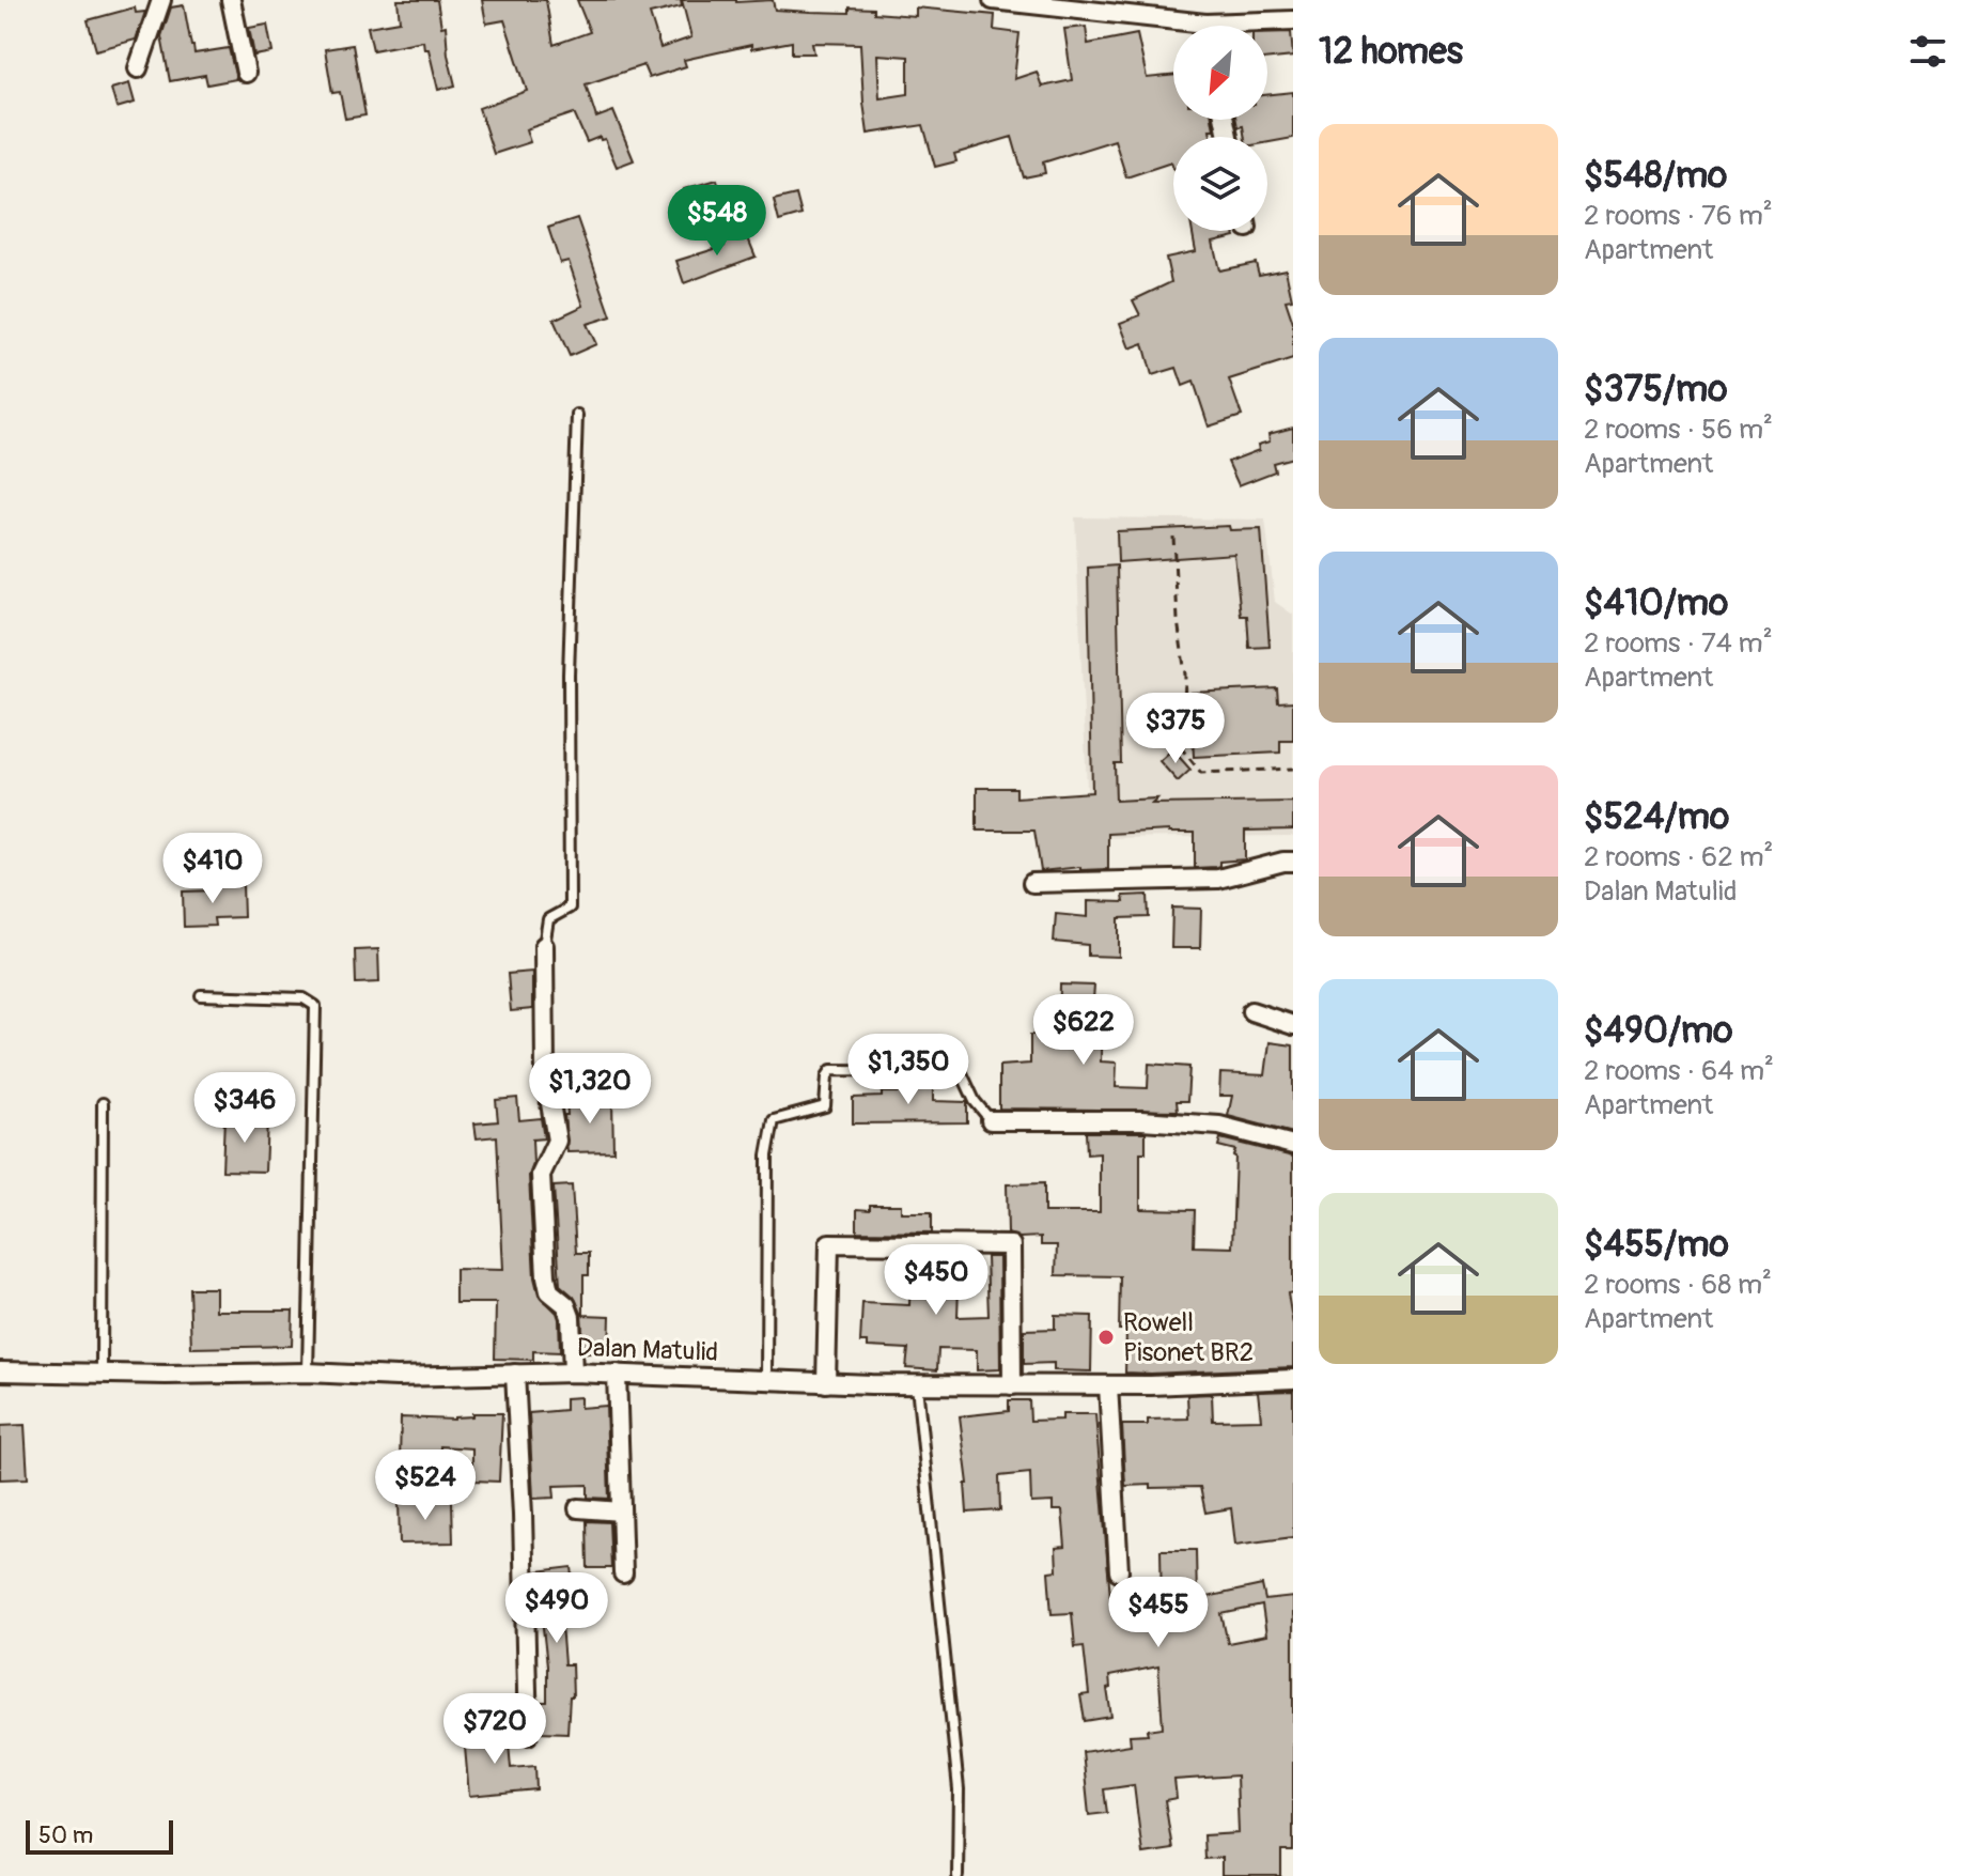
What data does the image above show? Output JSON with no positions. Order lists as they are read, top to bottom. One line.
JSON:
{"streets":{"street":["Dalan Matulid"]},"places":["Rowell Pisonet BR2"],"scale_bar":"50 m","north":"bottom left","page":{"heading":"12 homes","list":[{"name":"$548/mo","note":"2 rooms · 76 m² · Apartment"},{"name":"$375/mo","note":"2 rooms · 56 m² · Apartment"},{"name":"$410/mo","note":"2 rooms · 74 m² · Apartment"},{"name":"$524/mo","note":"2 rooms · 62 m² · Dalan Matulid"},{"name":"$490/mo","note":"2 rooms · 64 m² · Apartment"},{"name":"$455/mo","note":"2 rooms · 68 m² · Apartment"}],"price":["$548","$375","$410","$622","$1,350","$1,320","$346","$450","$524","$490","$455","$720"],"scale":"50 m"}}
